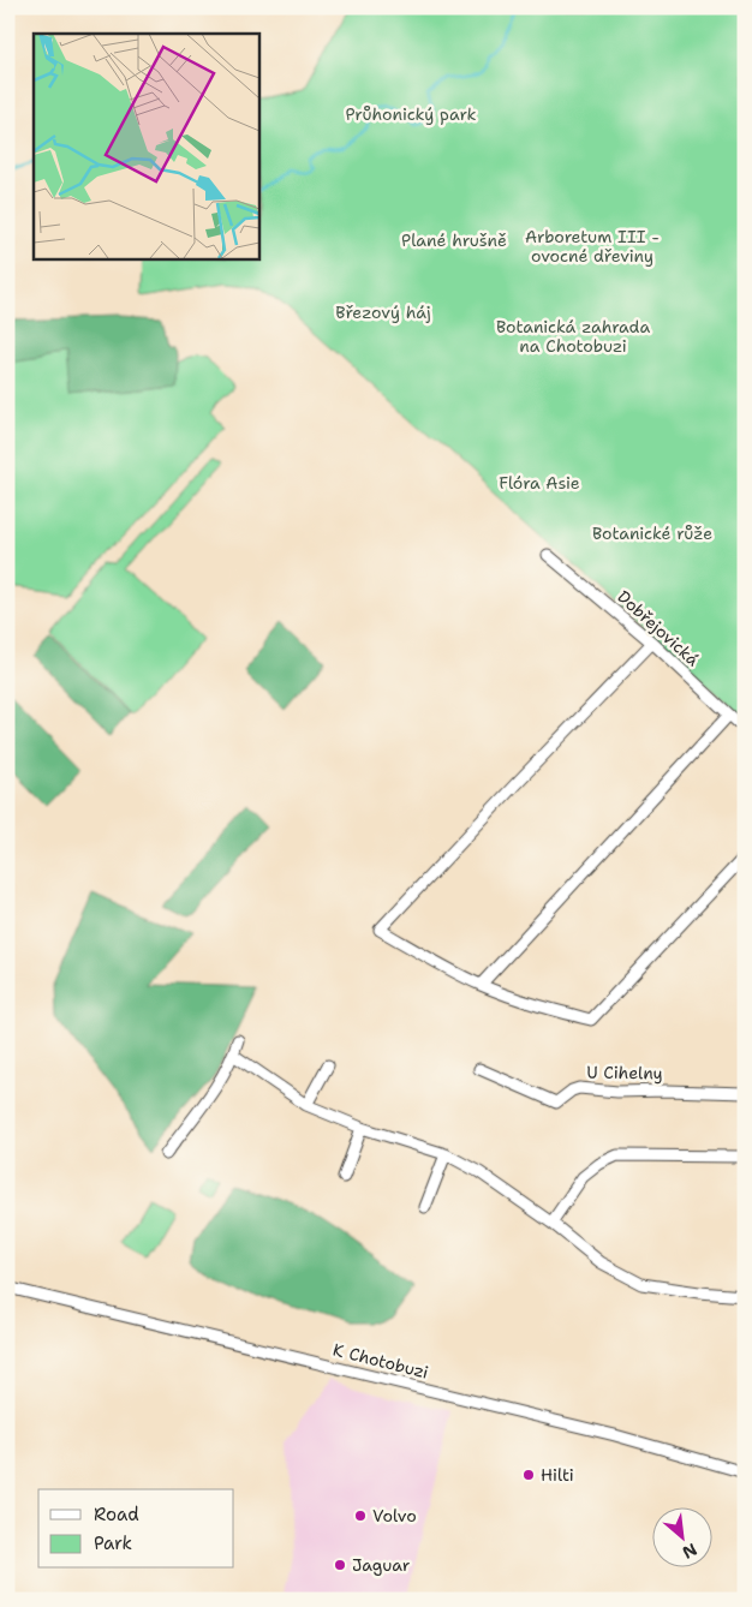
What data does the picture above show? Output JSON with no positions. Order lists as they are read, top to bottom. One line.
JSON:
{"streets":{"street":["Dobřejovická","U Cihelny","K Chotobuzi"]},"parks":["Průhonický park","Arboretum III - ovocné dřeviny","Plané hrušně","Březový háj","Botanická zahrada na Chotobuzi","Flóra Asie","Botanické růže"],"places":["Hilti","Volvo","Jaguar"],"legend":["Road","Park"],"north":"bottom right"}
